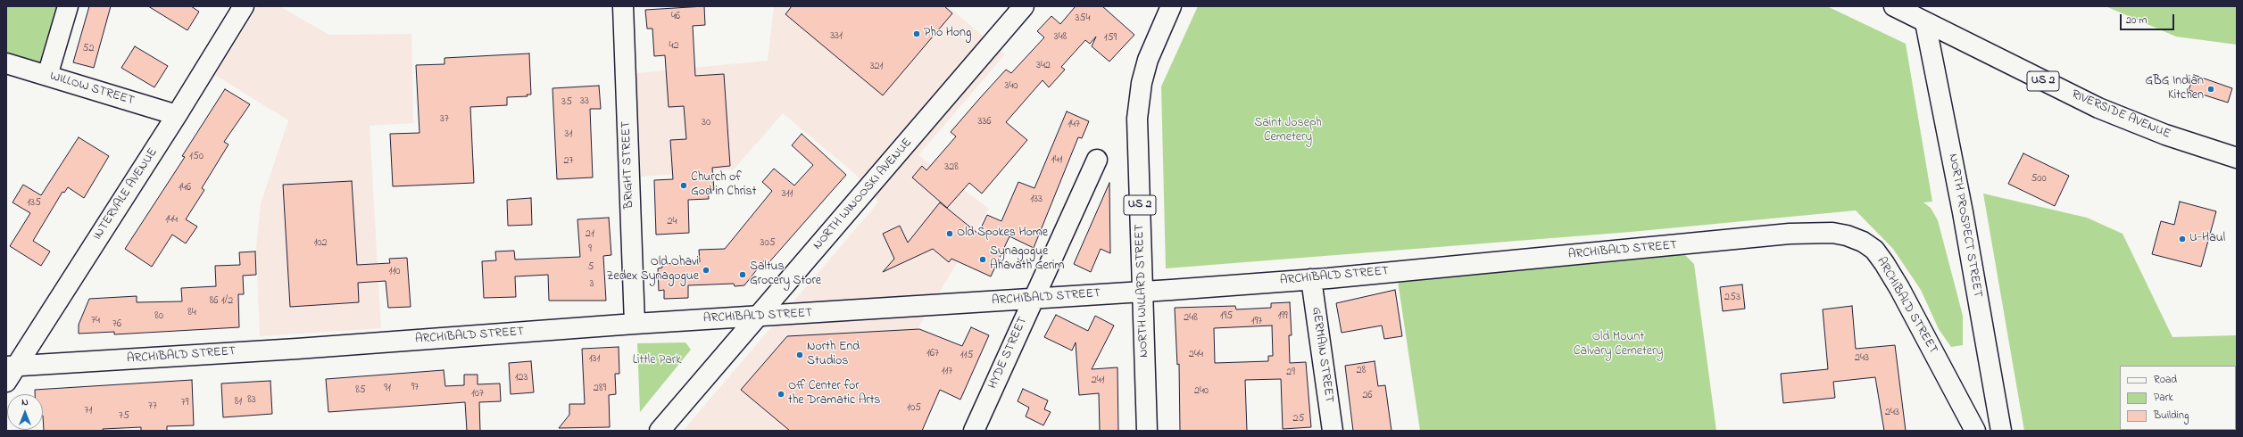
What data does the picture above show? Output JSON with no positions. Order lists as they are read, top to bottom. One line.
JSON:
{"streets":{"street":["US 2","WILLOW STREET","RIVERSIDE AVENUE","BRIGHT STREET","INTERVALE AVENUE","NORTH WINOOSKI AVENUE","NORTH PROSPECT STREET","ARCHIBALD STREET","NORTH WILLARD STREET","HYDE STREET","GERMAIN STREET"]},"crossings":[["WILLOW STREET","INTERVALE AVENUE"],["RIVERSIDE AVENUE","NORTH PROSPECT STREET"],["BRIGHT STREET","ARCHIBALD STREET"],["INTERVALE AVENUE","ARCHIBALD STREET"],["NORTH WINOOSKI AVENUE","ARCHIBALD STREET"],["ARCHIBALD STREET","NORTH WILLARD STREET"],["ARCHIBALD STREET","HYDE STREET"],["ARCHIBALD STREET","GERMAIN STREET"]],"parks":["Saint Joseph Cemetery","Old Mount Calvary Cemetery","Little Park"],"places":["Pho Hong","GBG Indian Kitchen","Church of God in Christ","Old Spokes Home","U-Haul","Synagogue Ahavath Gerim","Old Ohavi Zedex Synagogue","Saltus Grocery Store","North End Studios","Off Center for the Dramatic Arts"],"house_numbers":["46","354","331","348","159","42","52","342","321","340","33","35","37","336","30","147","31","150","141","27","328","500","146","311","133","135","144","24","21","102","305","9","5","110","3","253","86 1/2","84","80","195","199","248","74","197","76","167","244","115","243","131","28","117","29","123","241","97","91","289","85","240","107","26","83","81","79","77","105","71","243","75","25"],"legend":["Road","Park","Building"],"scale_bar":"20 m","north":"top"}
